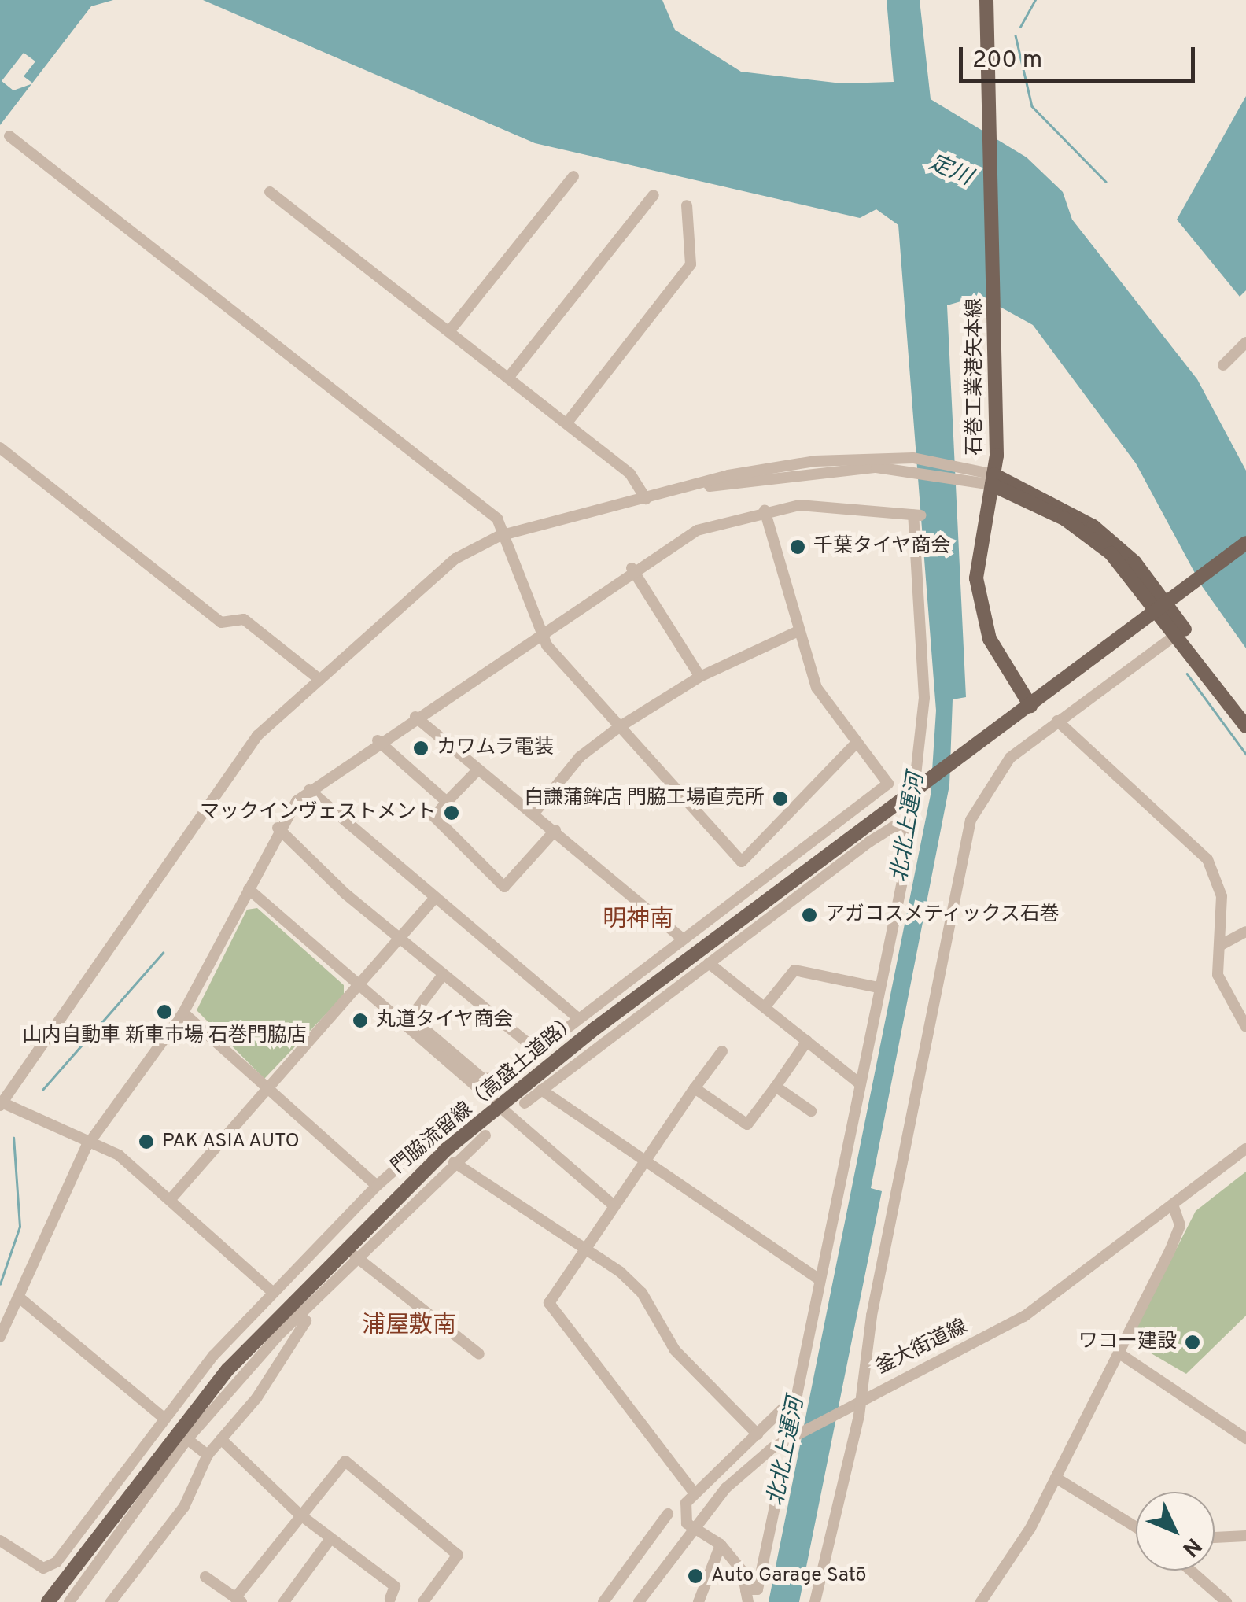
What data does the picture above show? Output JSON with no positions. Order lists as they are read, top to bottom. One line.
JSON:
{"streets":{"main road":["石巻工業港矢本線","門脇流留線（高盛土道路）"],"street":["釜大街道線"]},"crossings":[["石巻工業港矢本線","門脇流留線（高盛土道路）"]],"districts":["明神南","浦屋敷南"],"water":["定川","北北上運河"],"places":["千葉タイヤ商会","カワムラ電装","白謙蒲鉾店 門脇工場直売所","マックインヴェストメント","アガコスメティックス石巻","山内自動車 新車市場 石巻門脇店","丸道タイヤ商会","PAK ASIA AUTO","ワコー建設","Auto Garage Satō"],"scale_bar":"200 m","north":"bottom right"}
